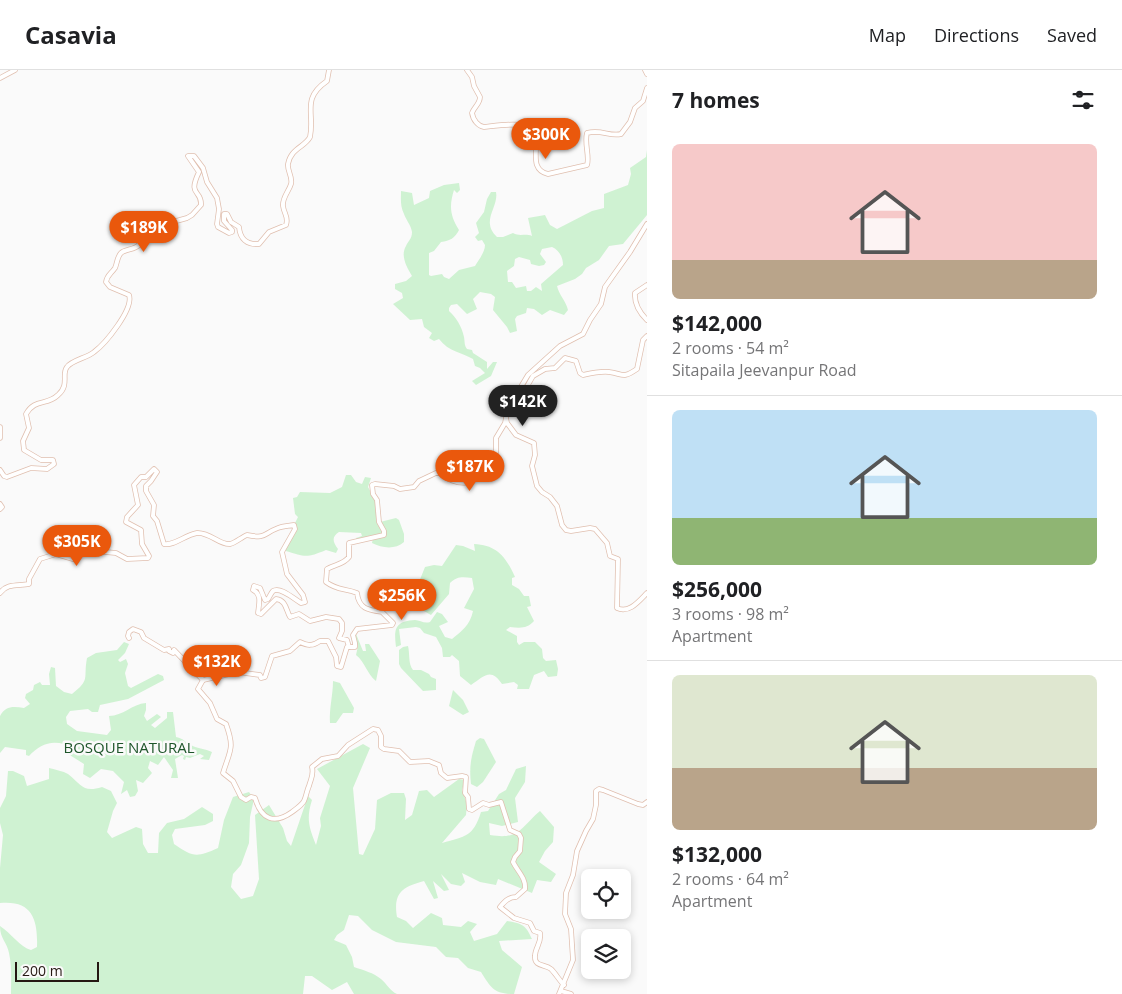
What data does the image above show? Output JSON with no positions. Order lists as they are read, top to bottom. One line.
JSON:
{"parks":["BOSQUE NATURAL"],"scale_bar":"200 m","page":{"header":"Casavia","nav":["Map","Directions","Saved"],"heading":"7 homes","price":["$300K","$189K","$142K","$187K","$305K","$256K","$132K"],"list":[{"name":"$142,000","note":"2 rooms · 54 m² · Sitapaila Jeevanpur Road"},{"name":"$256,000","note":"3 rooms · 98 m² · Apartment"},{"name":"$132,000","note":"2 rooms · 64 m² · Apartment"}],"scale":"200 m"}}
